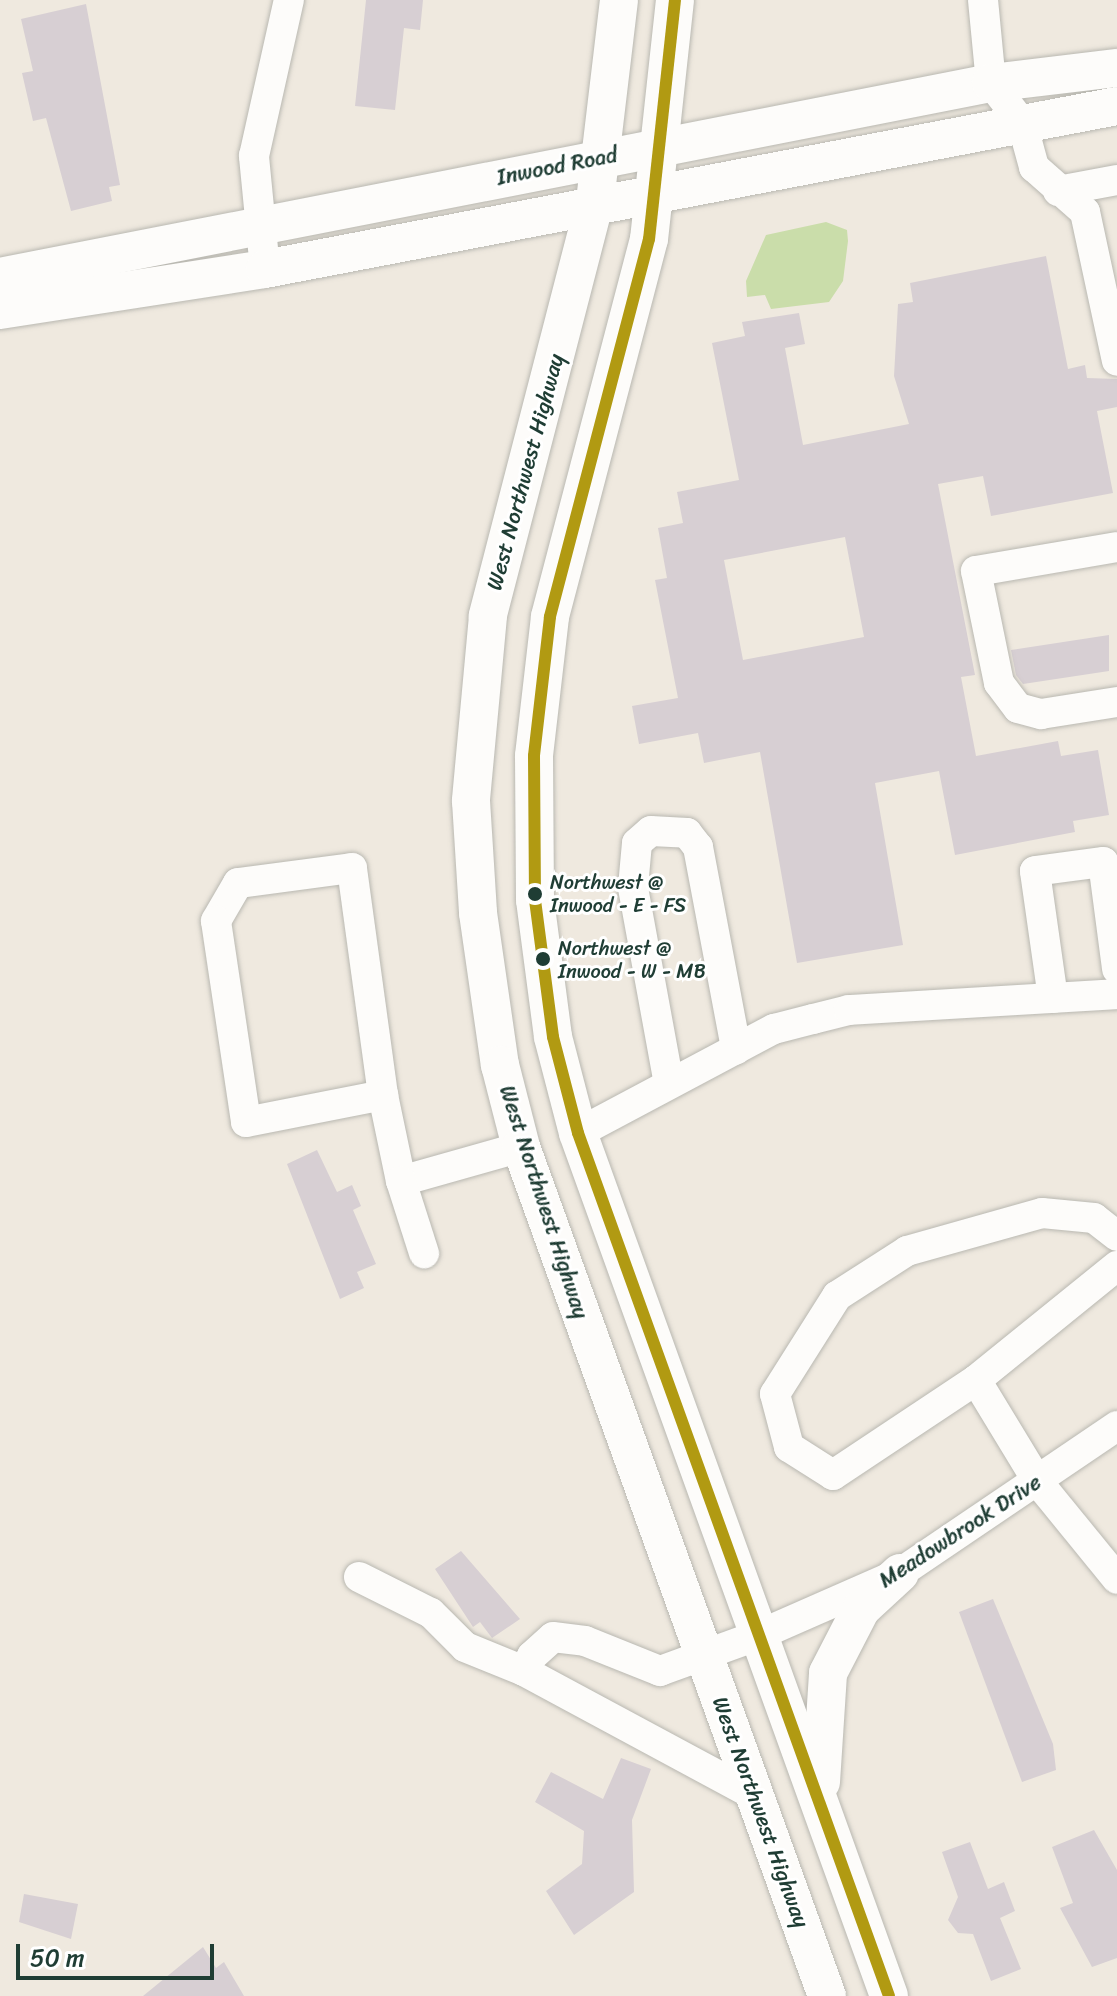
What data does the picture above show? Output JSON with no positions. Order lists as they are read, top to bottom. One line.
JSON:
{"streets":{"main road":["Inwood Road","West Northwest Highway"],"street":["Meadowbrook Drive"]},"crossings":[["Inwood Road","West Northwest Highway"],["West Northwest Highway","Meadowbrook Drive"]],"places":["Northwest @ Inwood - E - FS","Northwest @ Inwood - W - MB"],"scale_bar":"50 m"}
